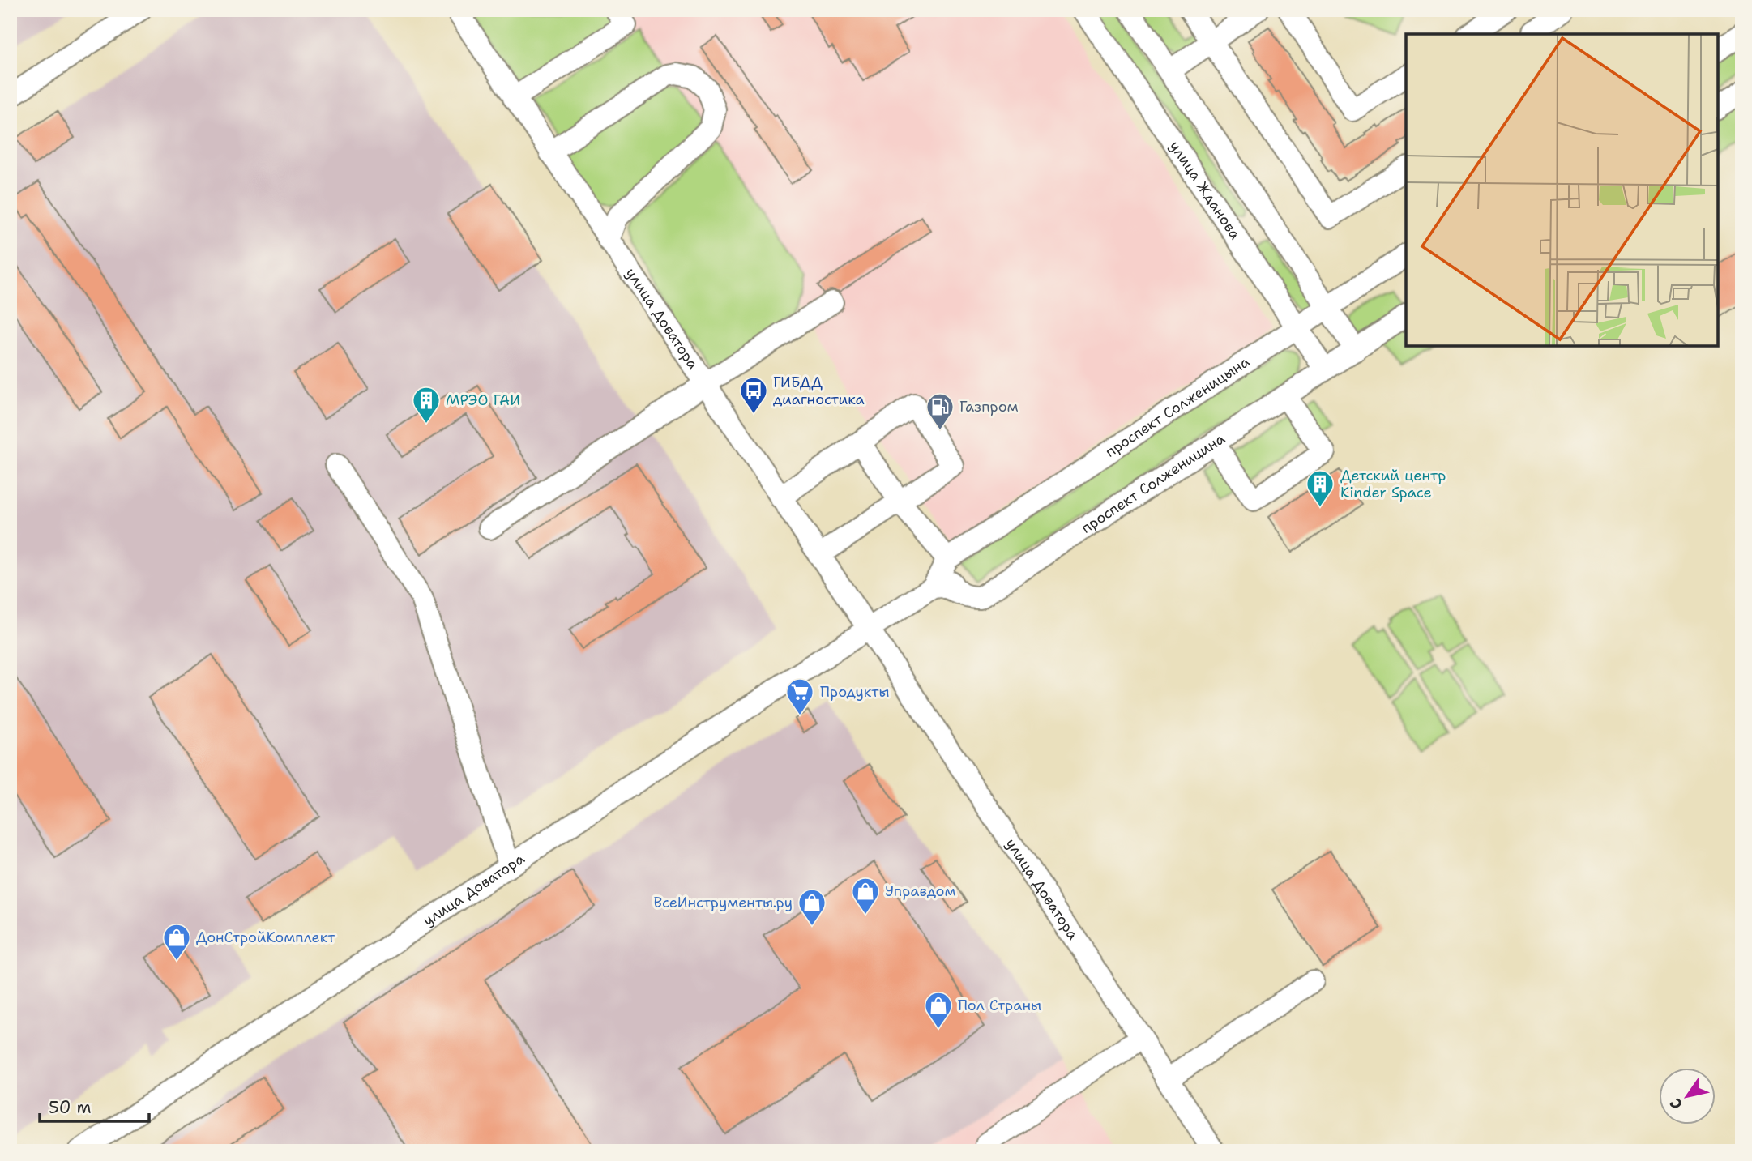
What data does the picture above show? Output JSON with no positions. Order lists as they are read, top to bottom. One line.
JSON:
{"streets":{"street":["улица Жданова","улица Доватора","проспект Солженицына","проспект Солженицина"]},"crossings":[["улица Жданова","проспект Солженицына"],["улица Жданова","проспект Солженицина"],["улица Доватора","проспект Солженицына"]],"places":{"bus stop":["ГИБДД диагностика"],"building":["МРЭО ГАИ","Детский центр Kinder Space"],"fuel station":["Газпром"],"supermarket":["Продукты"],"shop":["Управдом","ВсеИнструменты.ру","ДонСтройКомплект","Пол Страны"]},"scale_bar":"50 m","north":"bottom left"}
